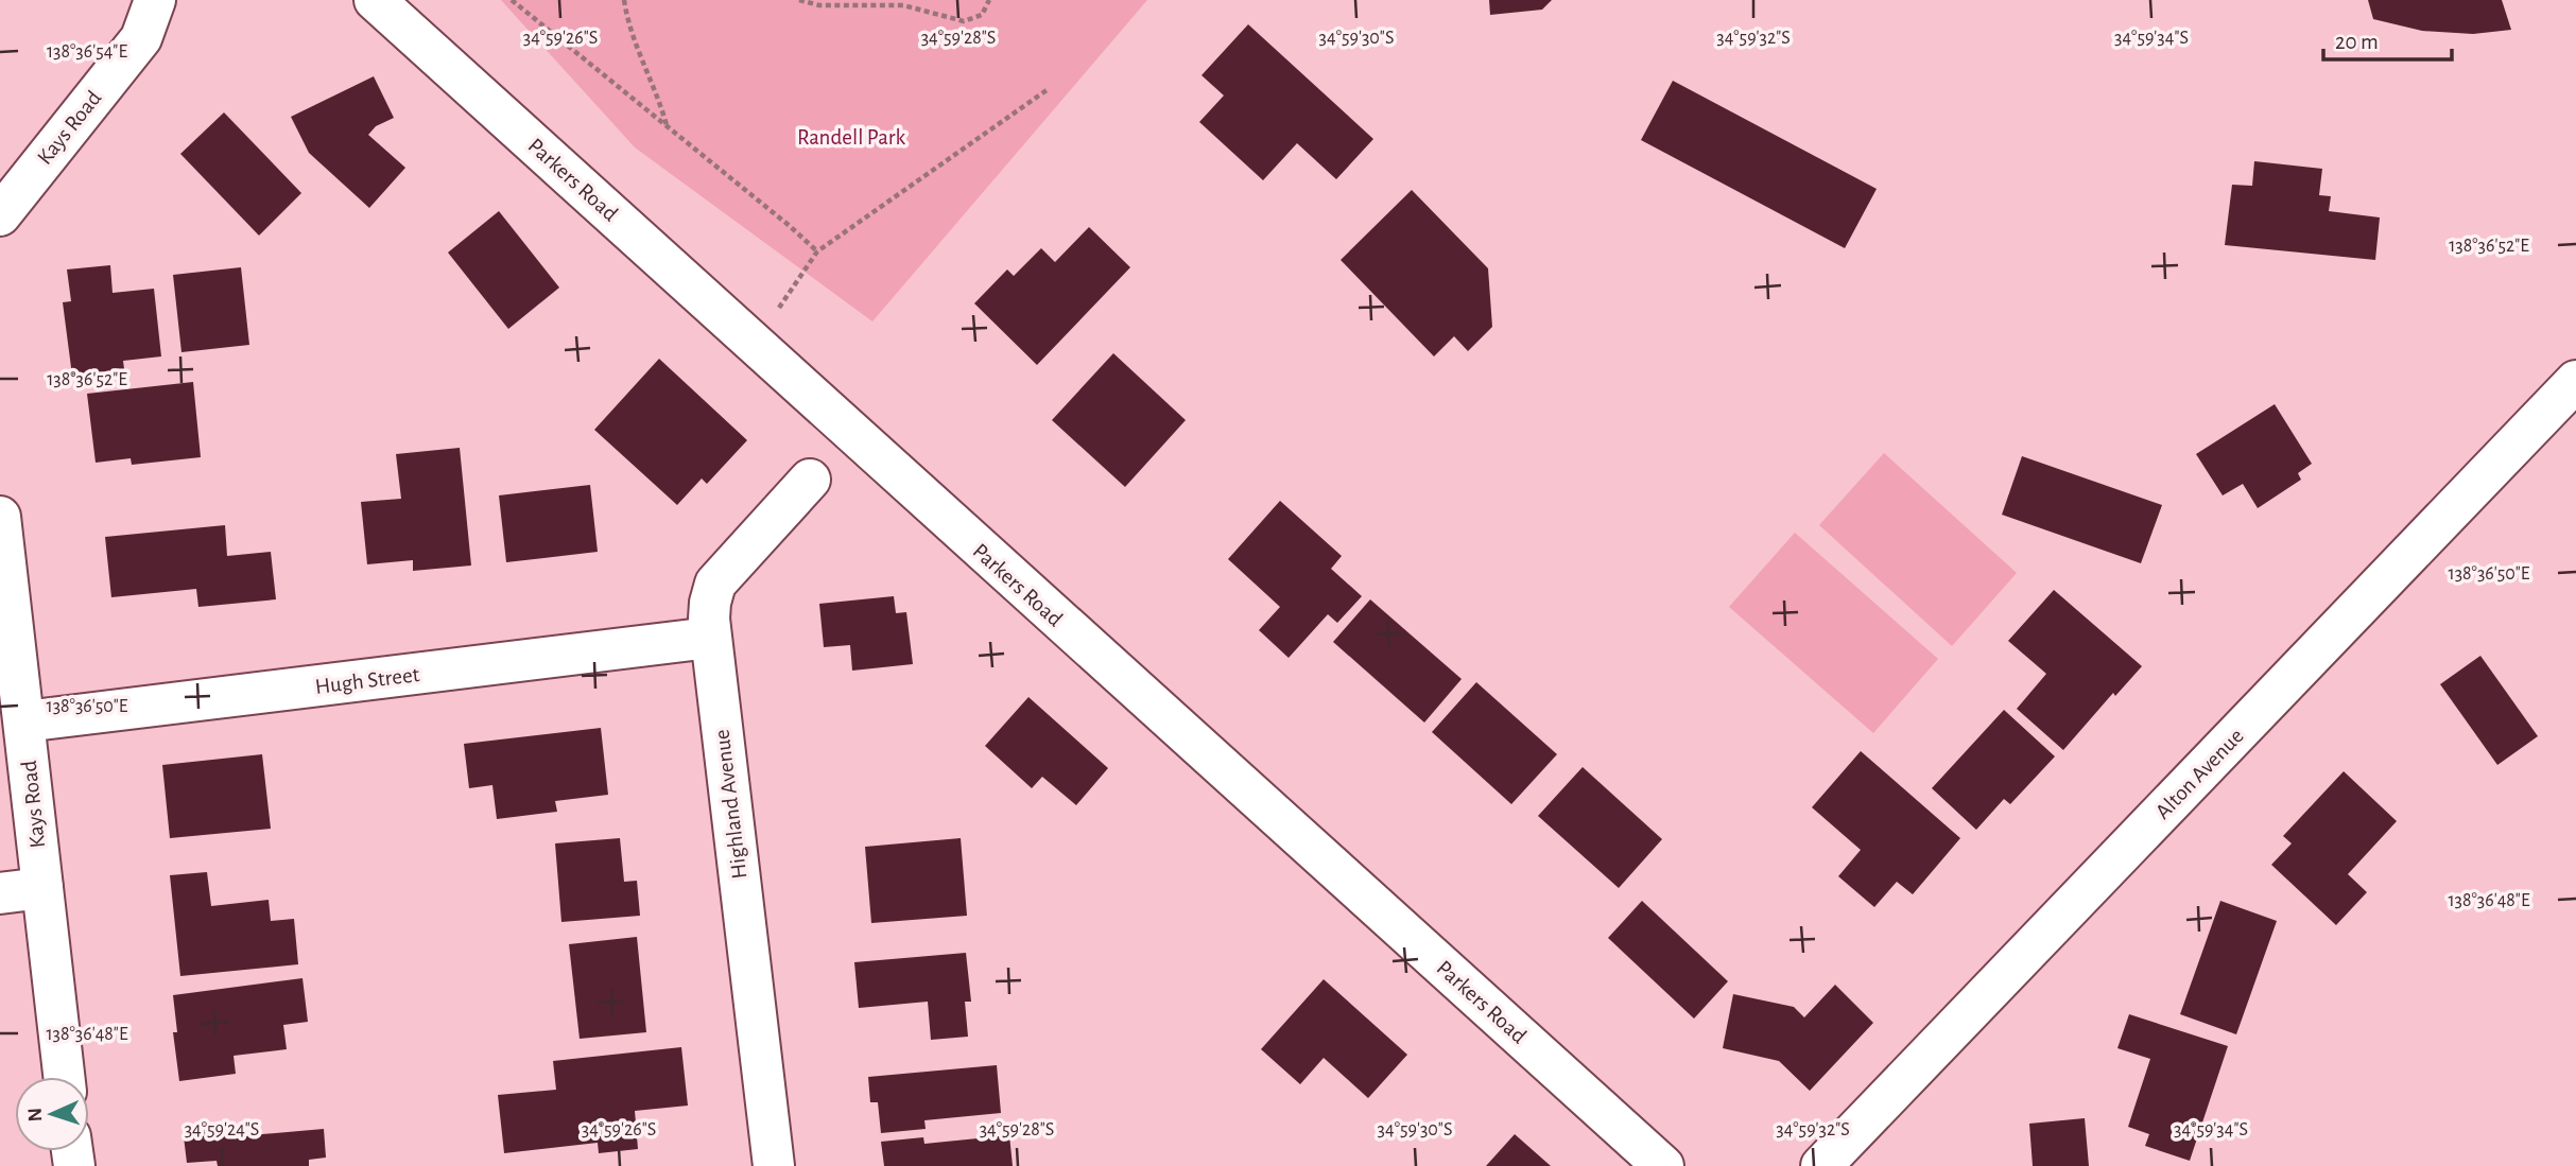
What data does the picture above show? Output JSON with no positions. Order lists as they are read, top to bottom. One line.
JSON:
{"streets":{"street":["Kays Road","Parkers Road","Hugh Street","Alton Avenue","Highland Avenue"]},"crossings":[["Kays Road","Hugh Street"],["Hugh Street","Highland Avenue"]],"parks":["Randell Park"],"scale_bar":"20 m","north":"left","coordinates":["34°59'26\"S","34°59'28\"S","34°59'30\"S","34°59'32\"S","34°59'34\"S","138°36'54\"E","138°36'52\"E","138°36'50\"E","138°36'48\"E","34°59'24\"S"]}
